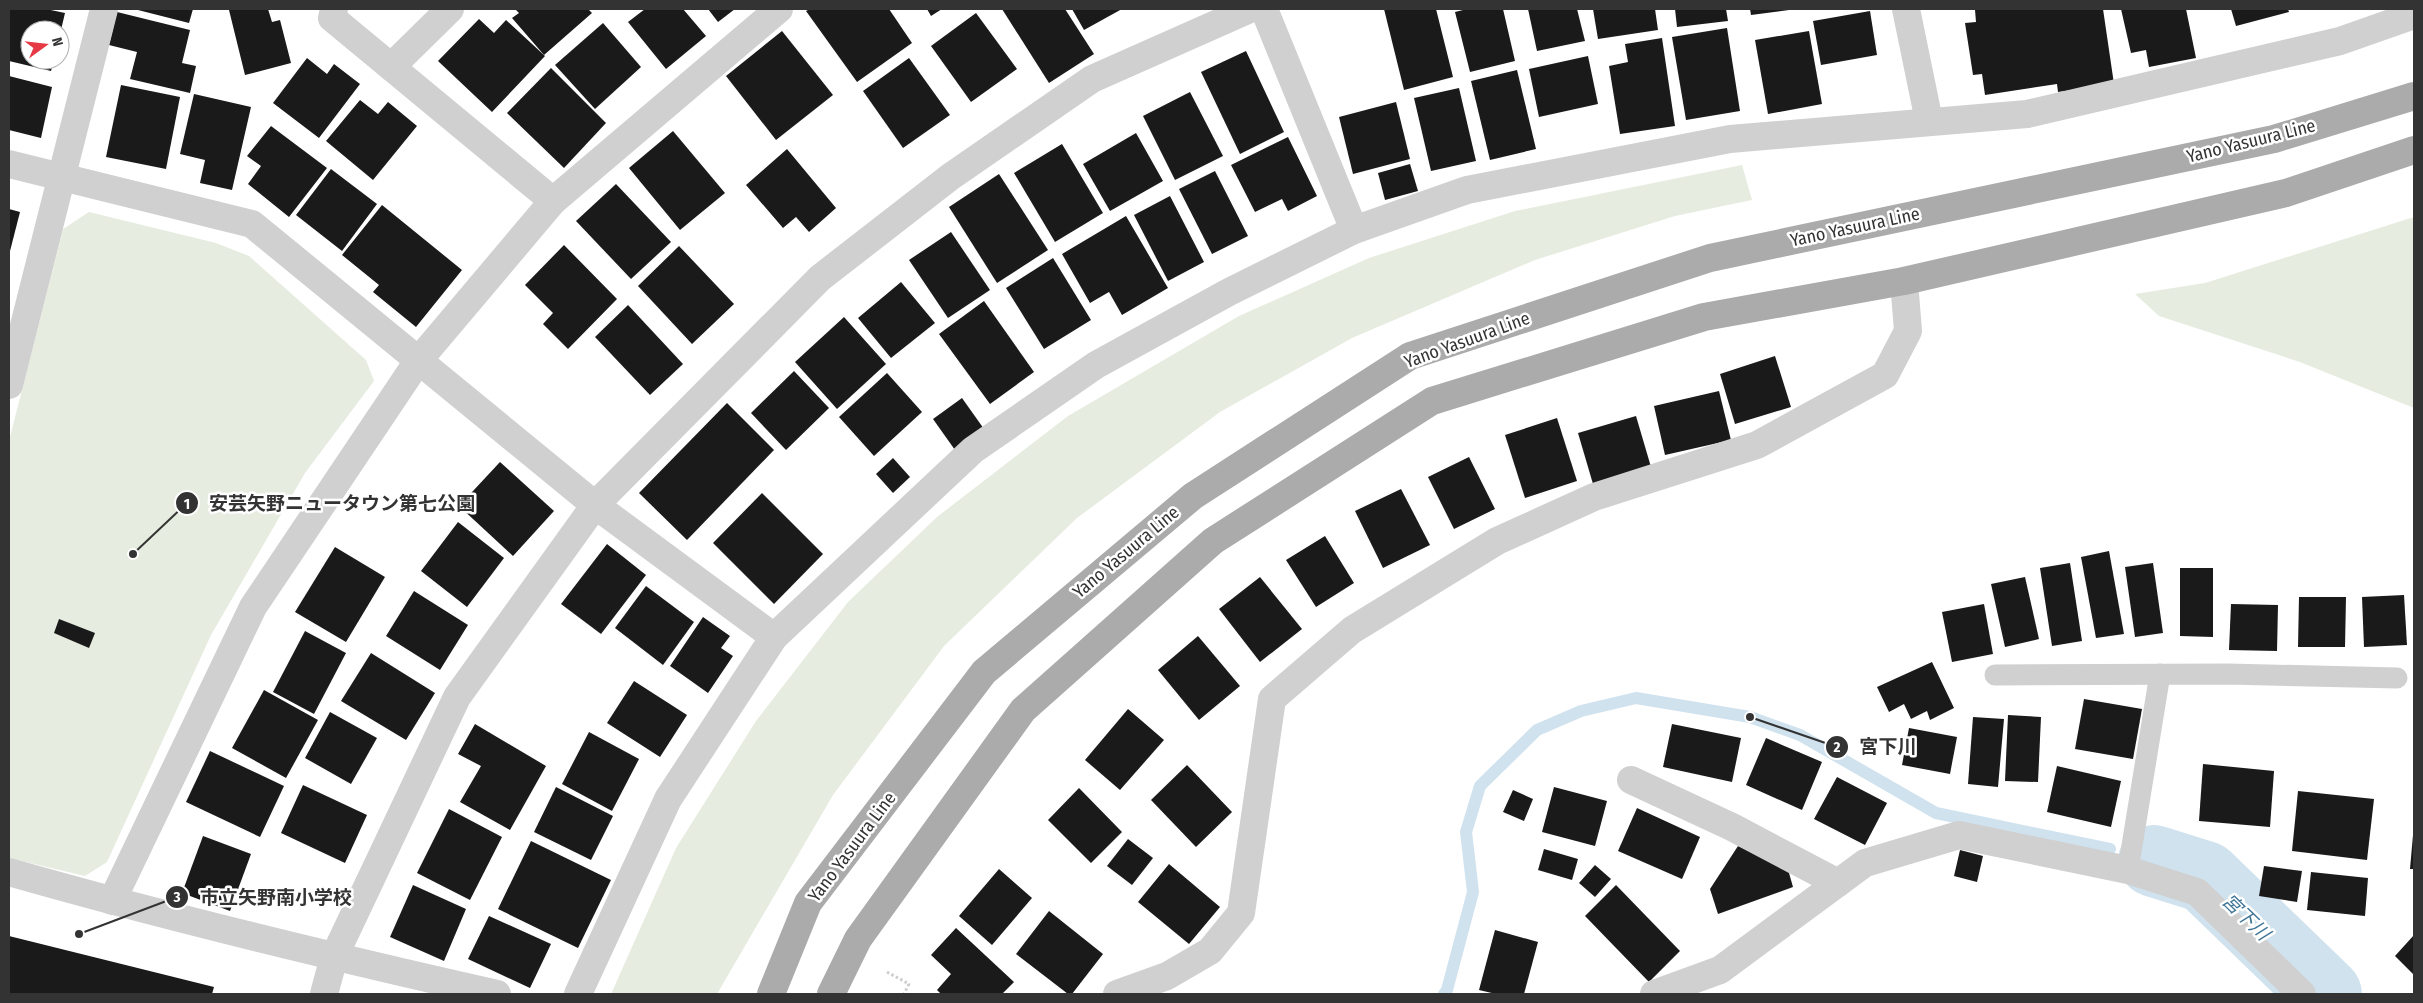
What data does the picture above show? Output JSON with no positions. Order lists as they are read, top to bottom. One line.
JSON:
{"streets":{"main road":["Yano Yasuura Line"]},"water":["宮下川"],"places":["安芸矢野ニュータウン第七公園","宮下川","市立矢野南小学校"],"north":"right"}
